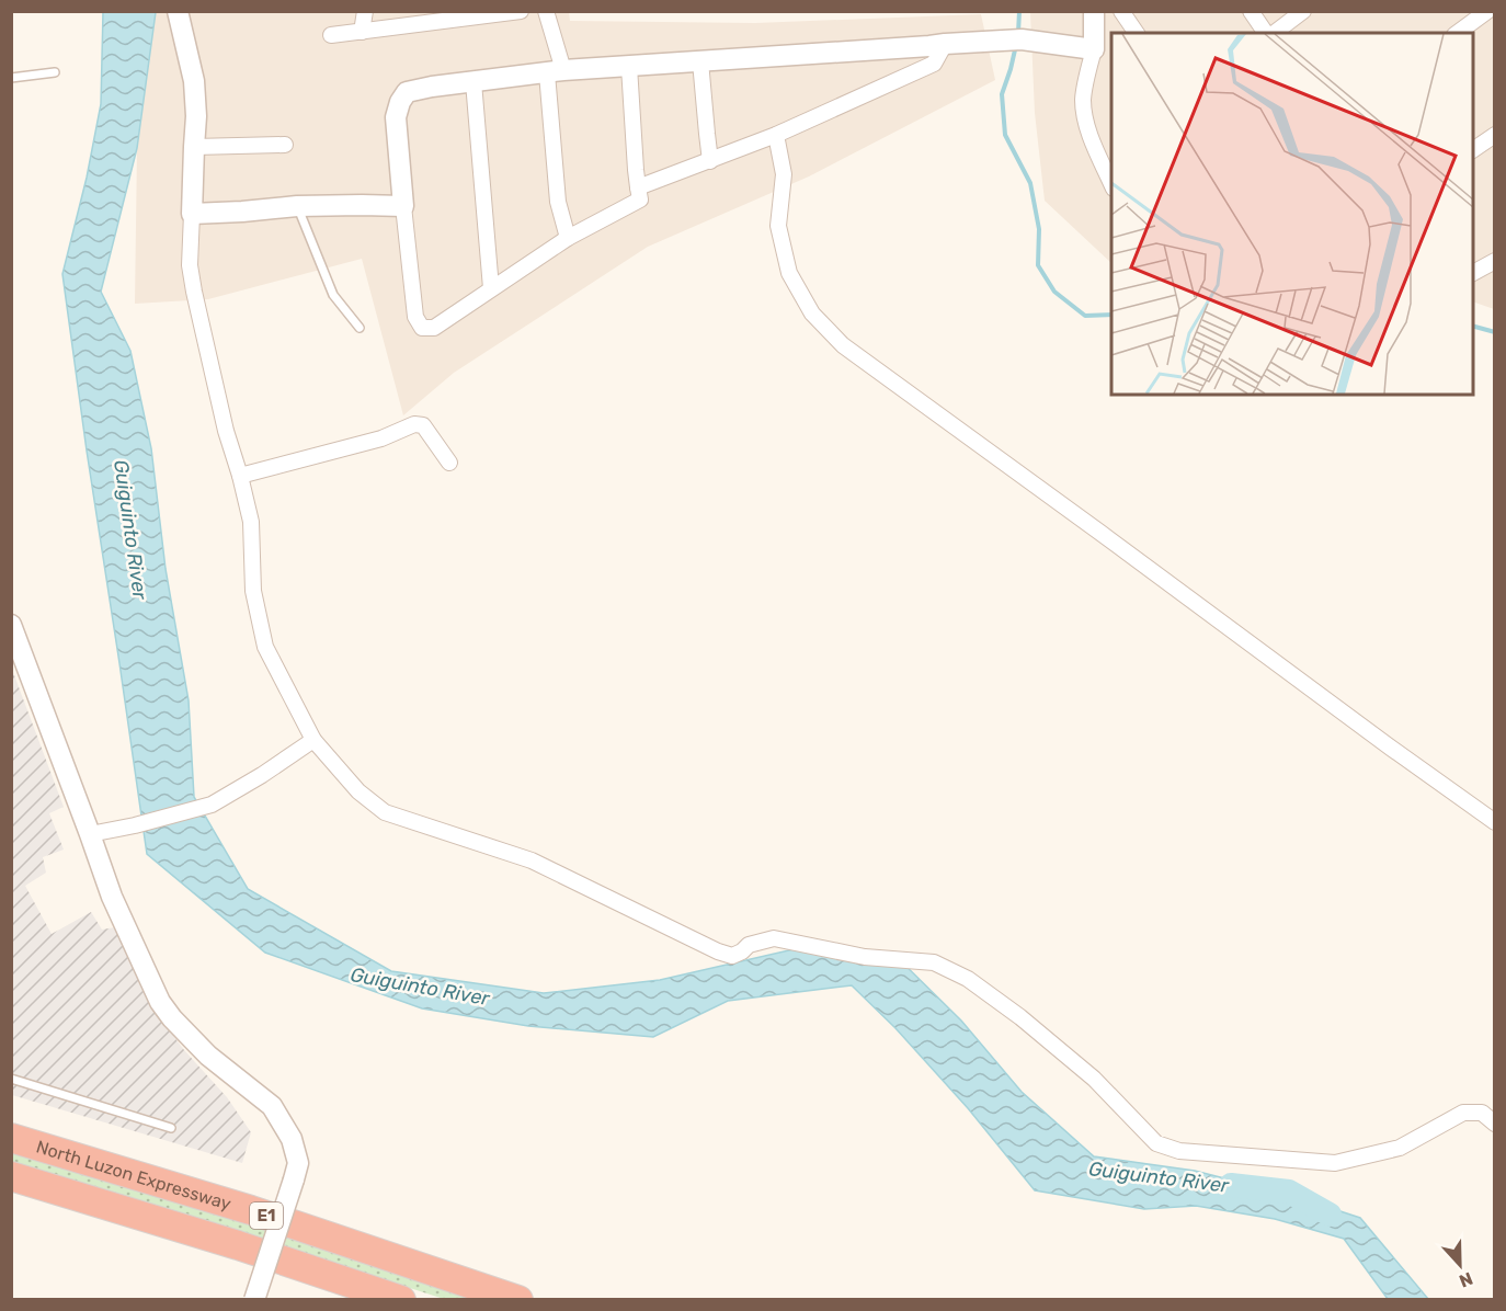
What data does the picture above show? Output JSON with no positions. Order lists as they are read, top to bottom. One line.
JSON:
{"streets":{"highway":["North Luzon Expressway","E1"]},"water":["Guiguinto River"],"north":"bottom"}
